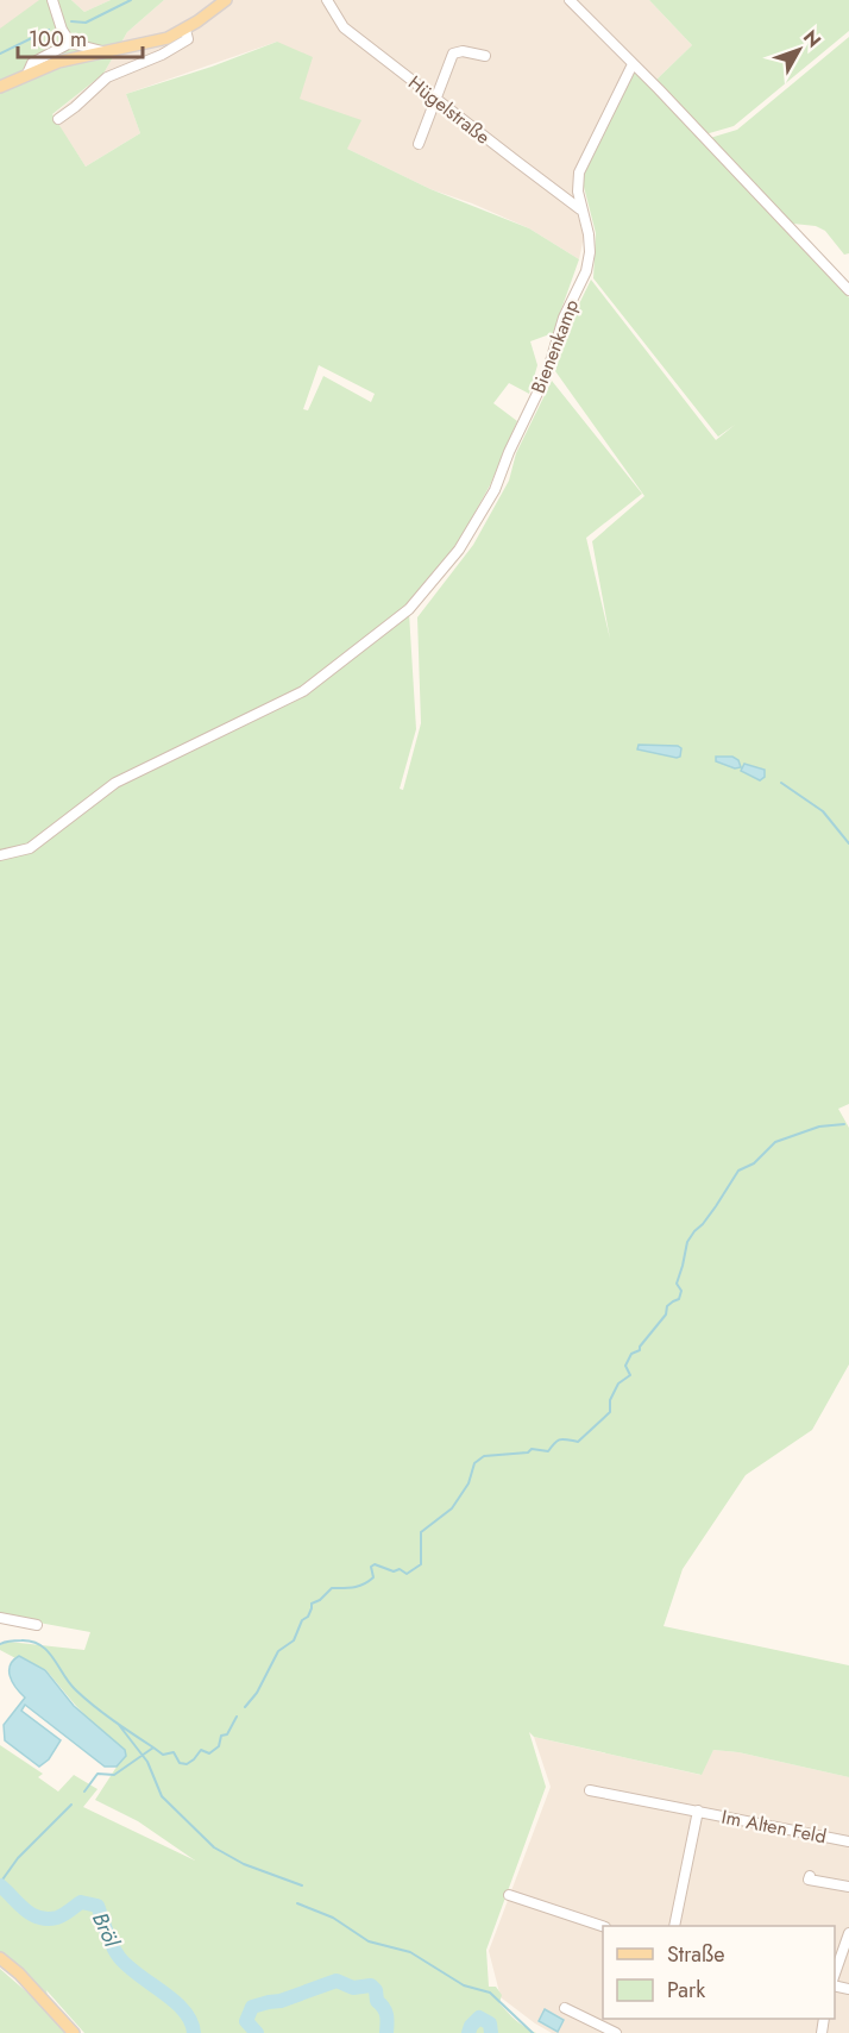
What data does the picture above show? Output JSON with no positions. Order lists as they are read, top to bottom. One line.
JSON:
{"streets":{"street":["Hügelstraße","Bienenkamp","Im Alten Feld"]},"crossings":[["Hügelstraße","Bienenkamp"]],"water":["Bröl"],"legend":["Straße","Park"],"scale_bar":"100 m","north":"top right"}
